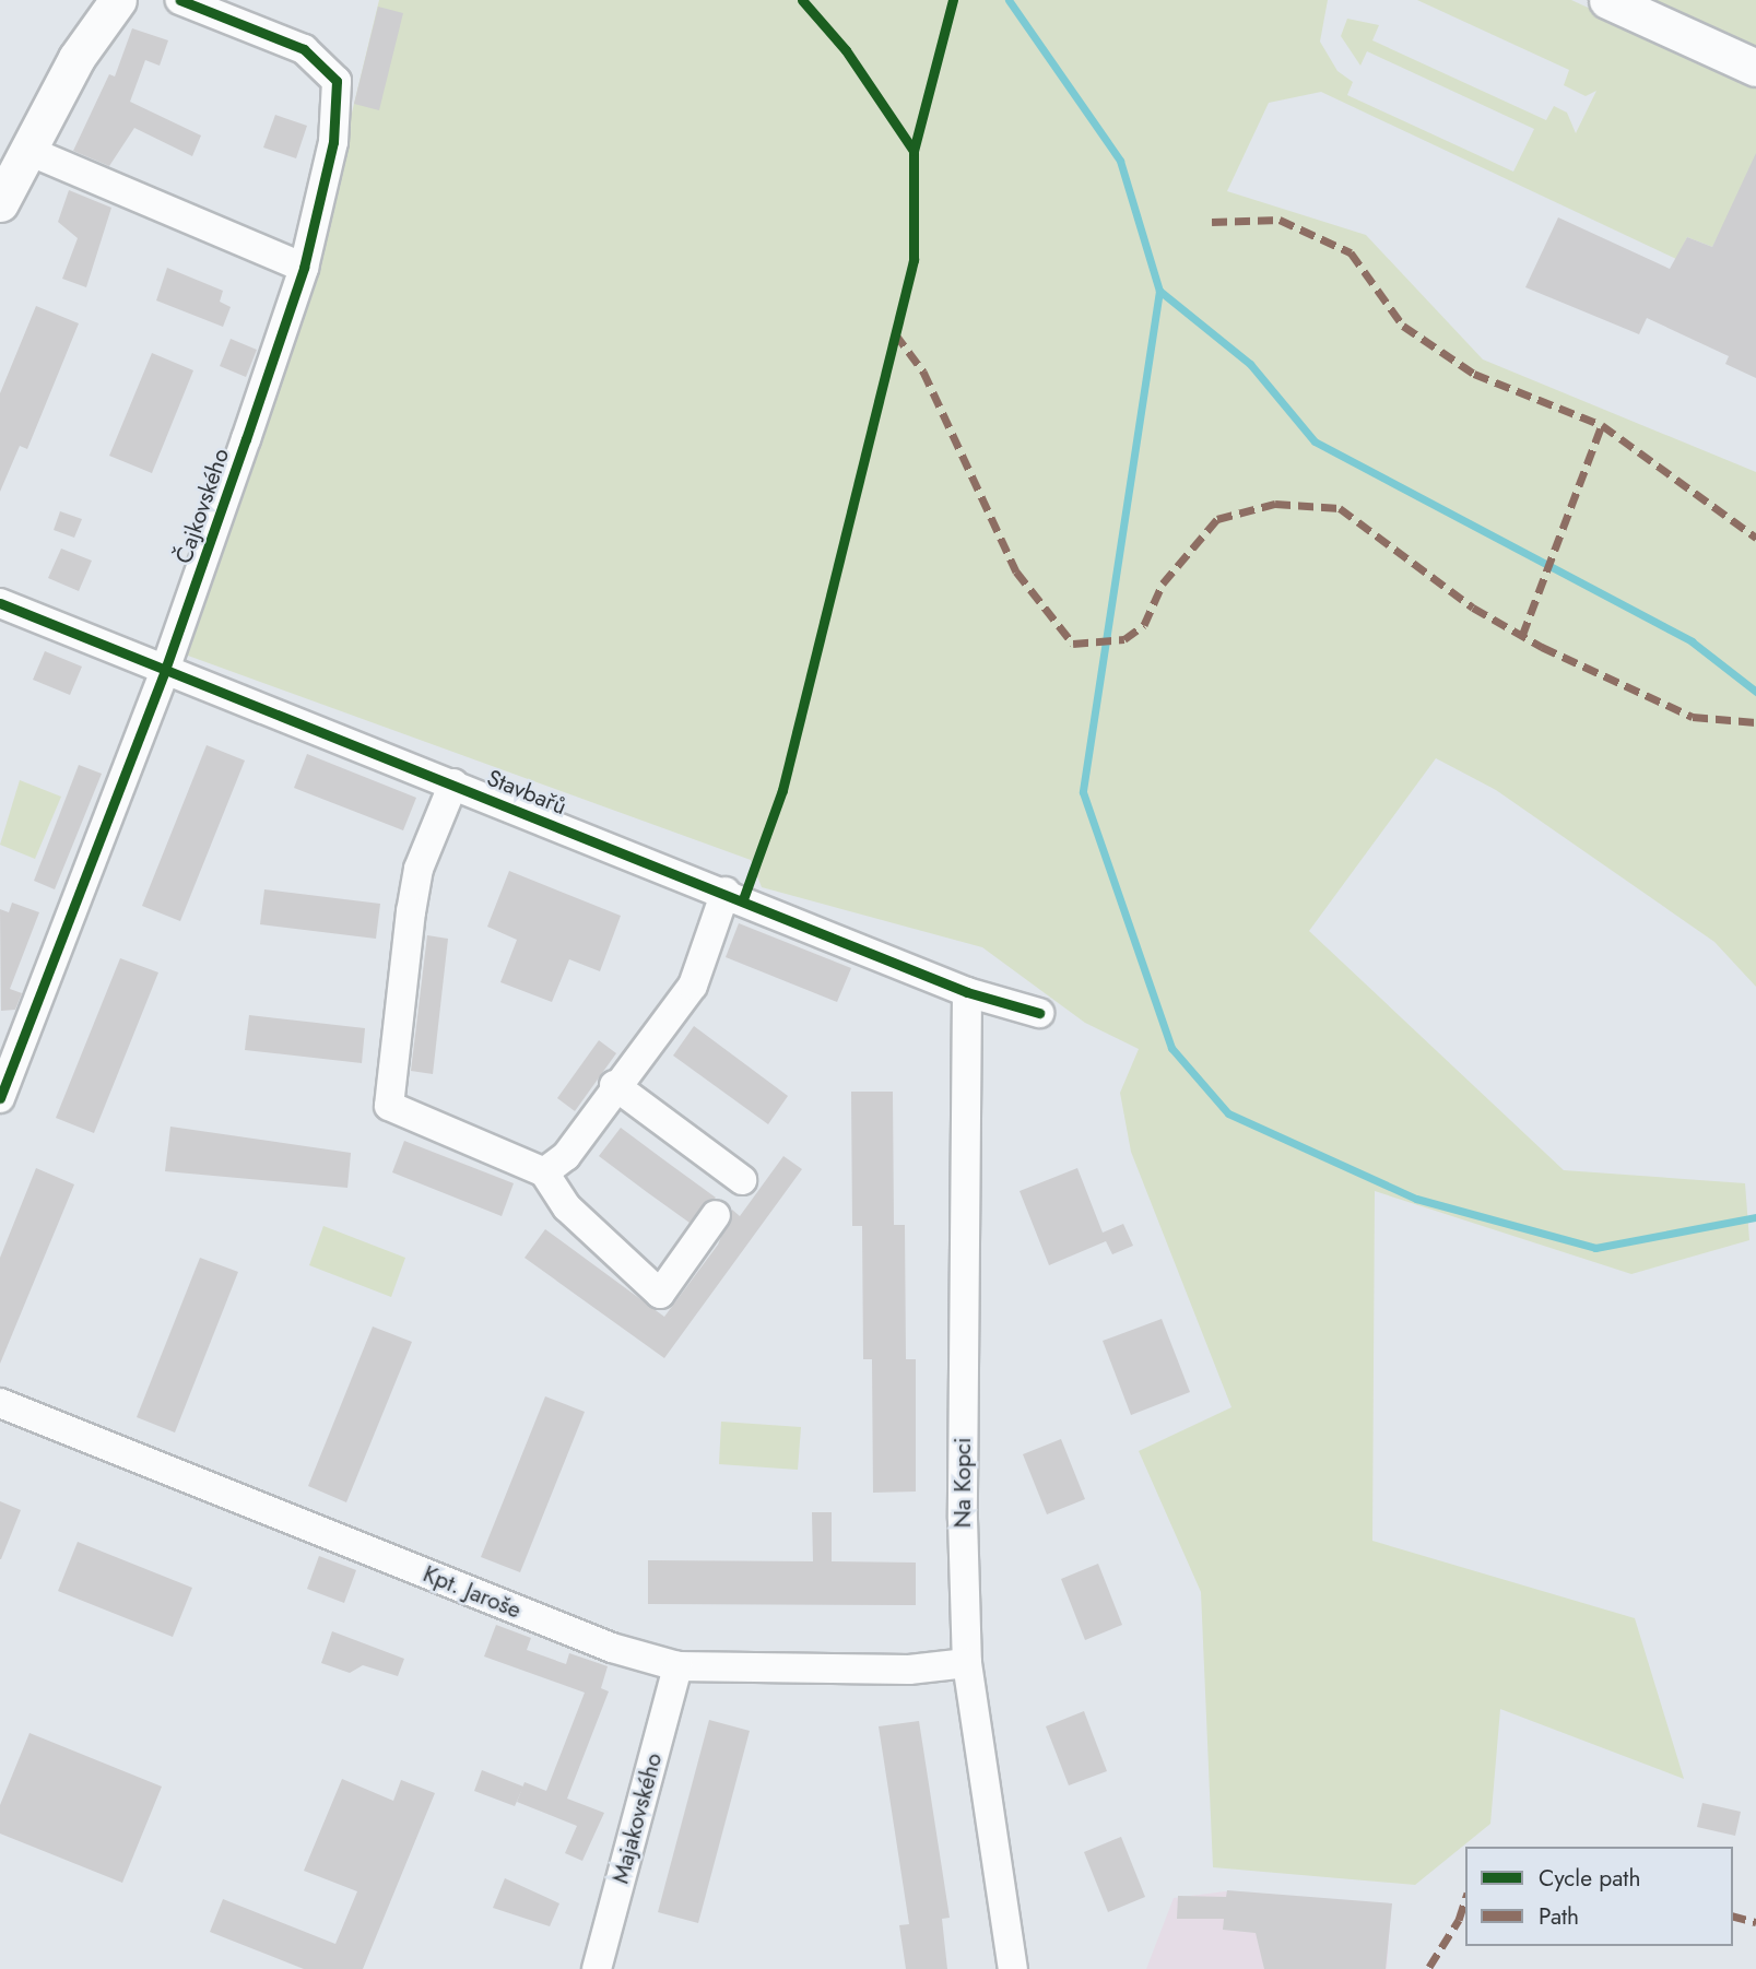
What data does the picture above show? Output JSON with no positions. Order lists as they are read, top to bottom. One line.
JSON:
{"streets":{"street":["Čajkovského","Stavbařů","Na Kopci","Kpt. Jaroše","Majakovského"]},"crossings":[["Čajkovského","Stavbařů"],["Stavbařů","Na Kopci"],["Na Kopci","Kpt. Jaroše"],["Kpt. Jaroše","Majakovského"]],"legend":["Cycle path","Path"]}
